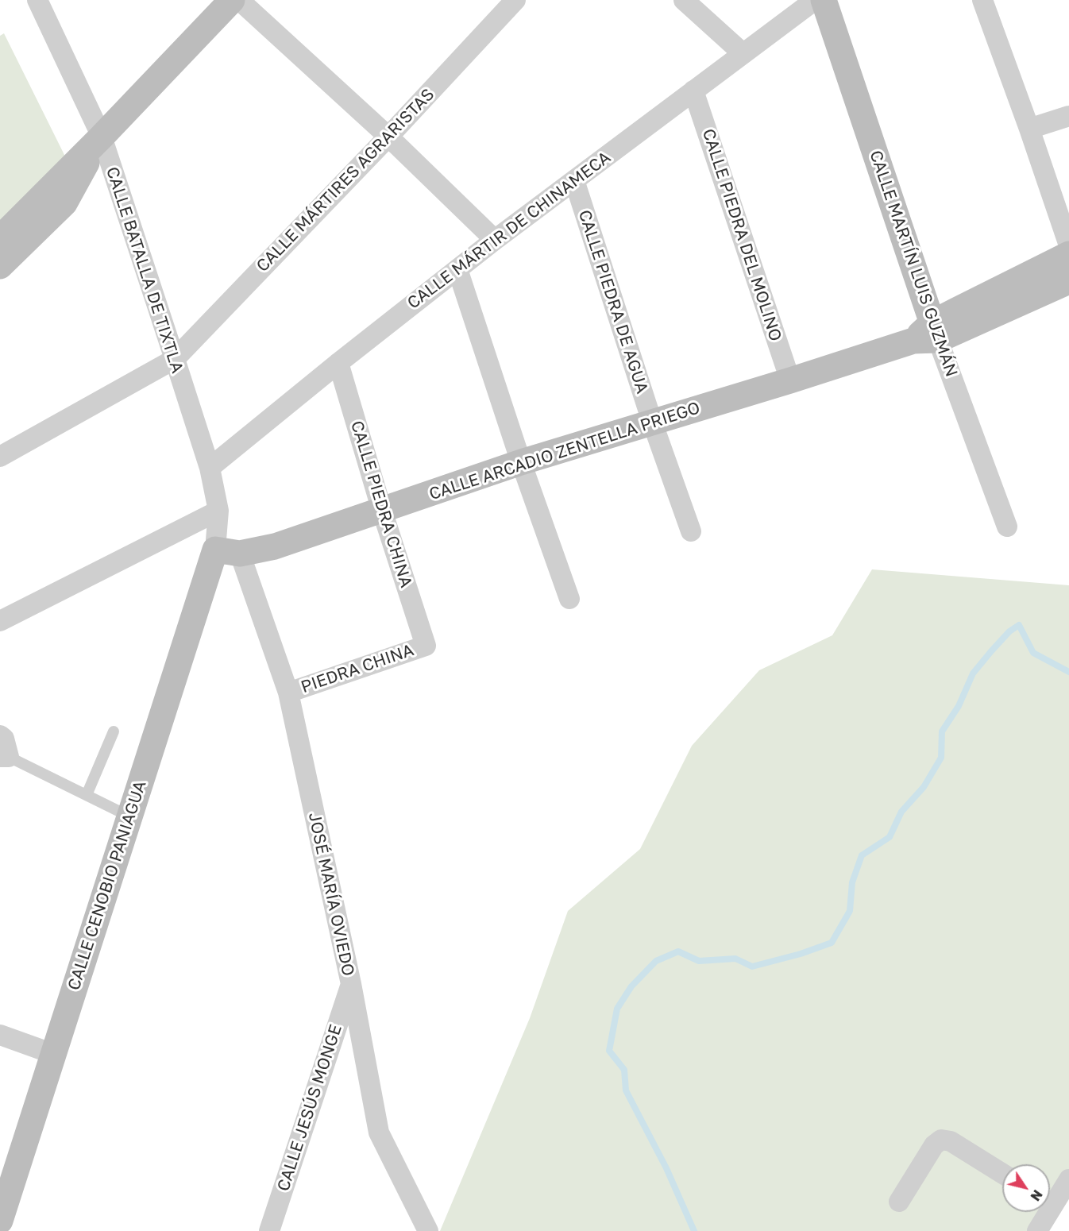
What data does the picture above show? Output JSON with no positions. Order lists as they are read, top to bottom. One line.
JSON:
{"streets":{"street":["CALLE MÁRTIRES AGRARISTAS","CALLE MÁRTIR DE CHINAMECA","CALLE PIEDRA DEL MOLINO","CALLE MARTÍN LUIS GUZMÁN","CALLE BATALLA DE TIXTLA","CALLE PIEDRA DE AGUA","CALLE ARCADIO ZENTELLA PRIEGO","CALLE PIEDRA CHINA","PIEDRA CHINA","CALLE CENOBIO PANIAGUA","JOSÉ MARÍA OVIEDO","CALLE JESÚS MONGE"]},"crossings":[["CALLE MÁRTIRES AGRARISTAS","CALLE BATALLA DE TIXTLA"],["CALLE MÁRTIR DE CHINAMECA","CALLE PIEDRA DEL MOLINO"],["CALLE MÁRTIR DE CHINAMECA","CALLE BATALLA DE TIXTLA"],["CALLE MÁRTIR DE CHINAMECA","CALLE PIEDRA DE AGUA"],["CALLE MÁRTIR DE CHINAMECA","CALLE PIEDRA CHINA"],["CALLE PIEDRA DEL MOLINO","CALLE ARCADIO ZENTELLA PRIEGO"],["CALLE MARTÍN LUIS GUZMÁN","CALLE ARCADIO ZENTELLA PRIEGO"],["CALLE BATALLA DE TIXTLA","CALLE ARCADIO ZENTELLA PRIEGO"],["CALLE BATALLA DE TIXTLA","CALLE CENOBIO PANIAGUA"],["CALLE BATALLA DE TIXTLA","JOSÉ MARÍA OVIEDO"],["CALLE PIEDRA DE AGUA","CALLE ARCADIO ZENTELLA PRIEGO"],["CALLE ARCADIO ZENTELLA PRIEGO","CALLE PIEDRA CHINA"],["CALLE ARCADIO ZENTELLA PRIEGO","CALLE CENOBIO PANIAGUA"],["CALLE ARCADIO ZENTELLA PRIEGO","JOSÉ MARÍA OVIEDO"],["CALLE PIEDRA CHINA","PIEDRA CHINA"],["PIEDRA CHINA","JOSÉ MARÍA OVIEDO"],["CALLE CENOBIO PANIAGUA","JOSÉ MARÍA OVIEDO"],["JOSÉ MARÍA OVIEDO","CALLE JESÚS MONGE"]],"north":"bottom right"}
